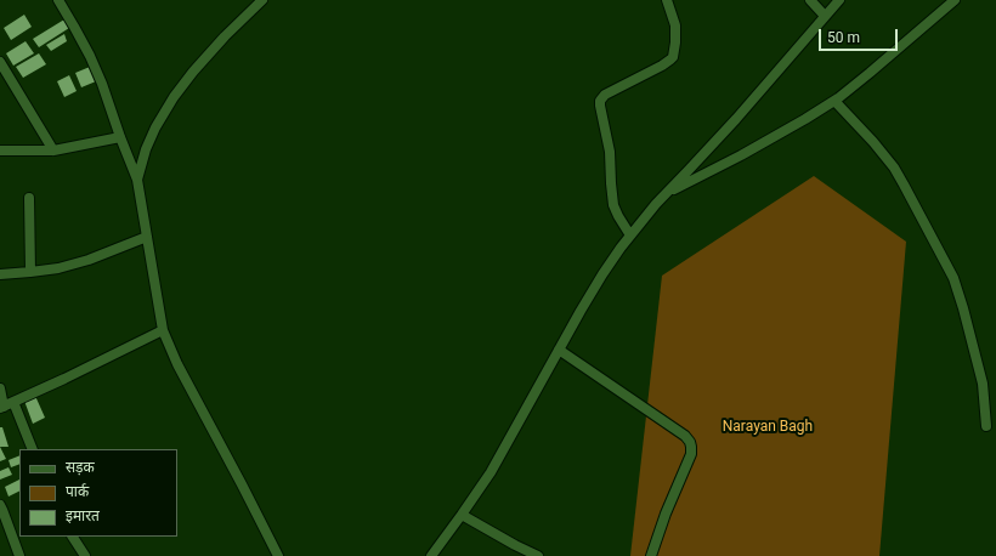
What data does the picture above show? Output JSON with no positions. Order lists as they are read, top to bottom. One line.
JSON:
{"parks":["Narayan Bagh"],"legend":["सड़क","पार्क","इमारत"],"scale_bar":"50 m"}
